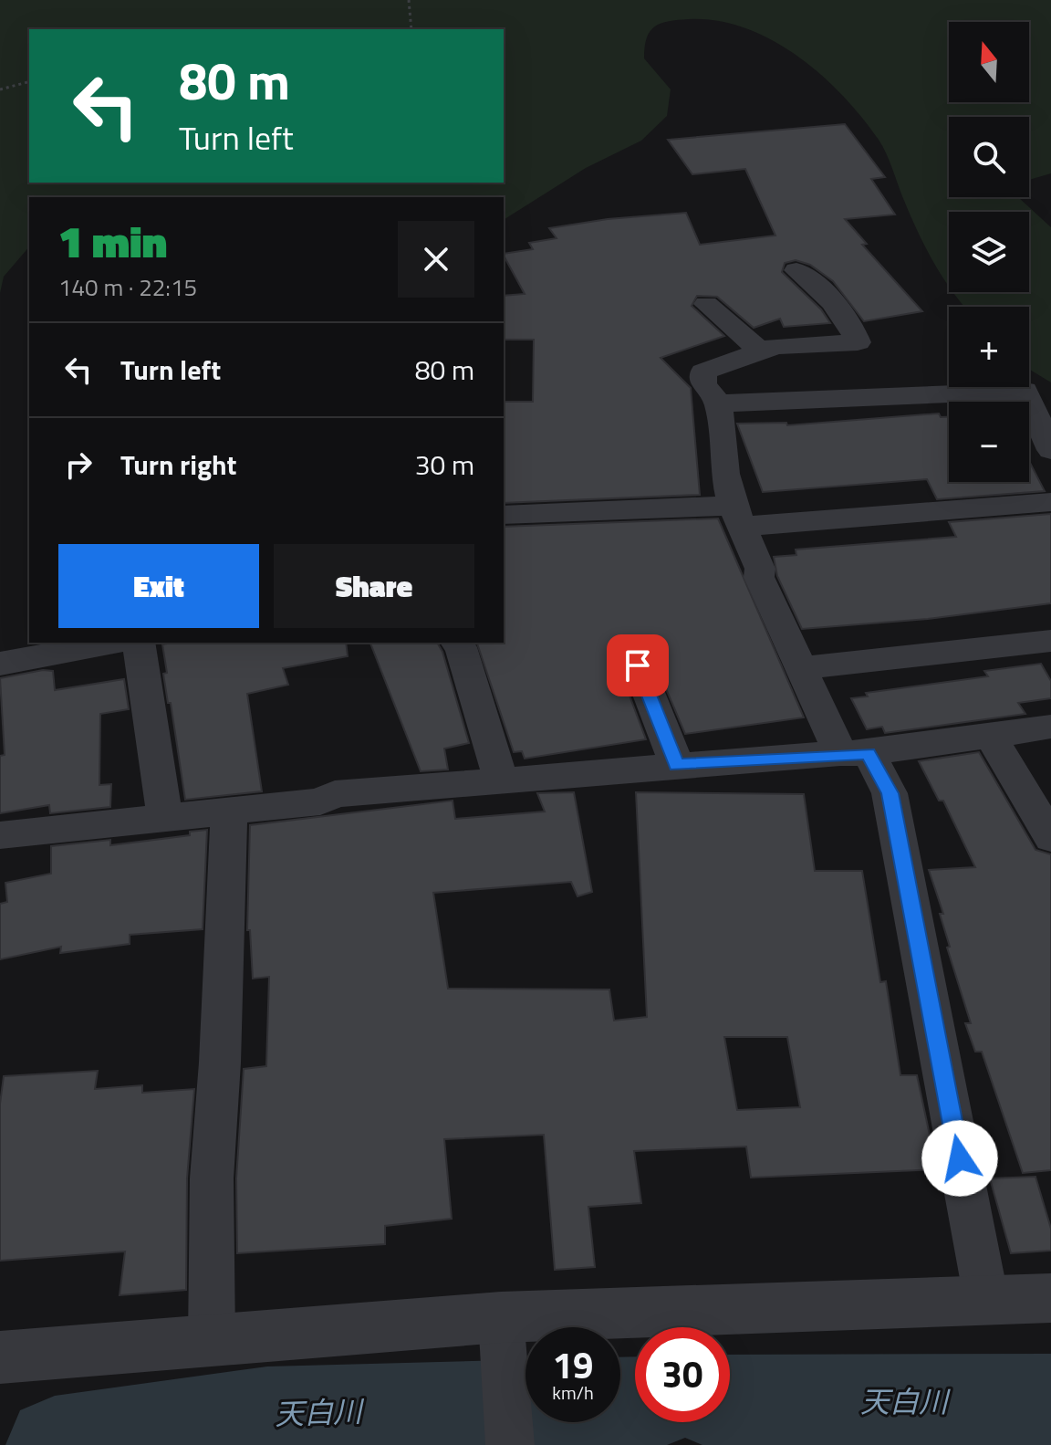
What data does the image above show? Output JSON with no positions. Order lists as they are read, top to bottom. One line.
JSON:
{"water":["天白川"],"north":"top","page":{"map_buttons":["+","−"],"turn":["80 m","Turn left"],"heading":["1 min","140 m · 22:15"],"list":[{"name":"Turn left","value":"80 m"},{"name":"Turn right","value":"30 m"}],"buttons":["Exit","Share"],"speed":"19 km/h","limit":"30"}}
